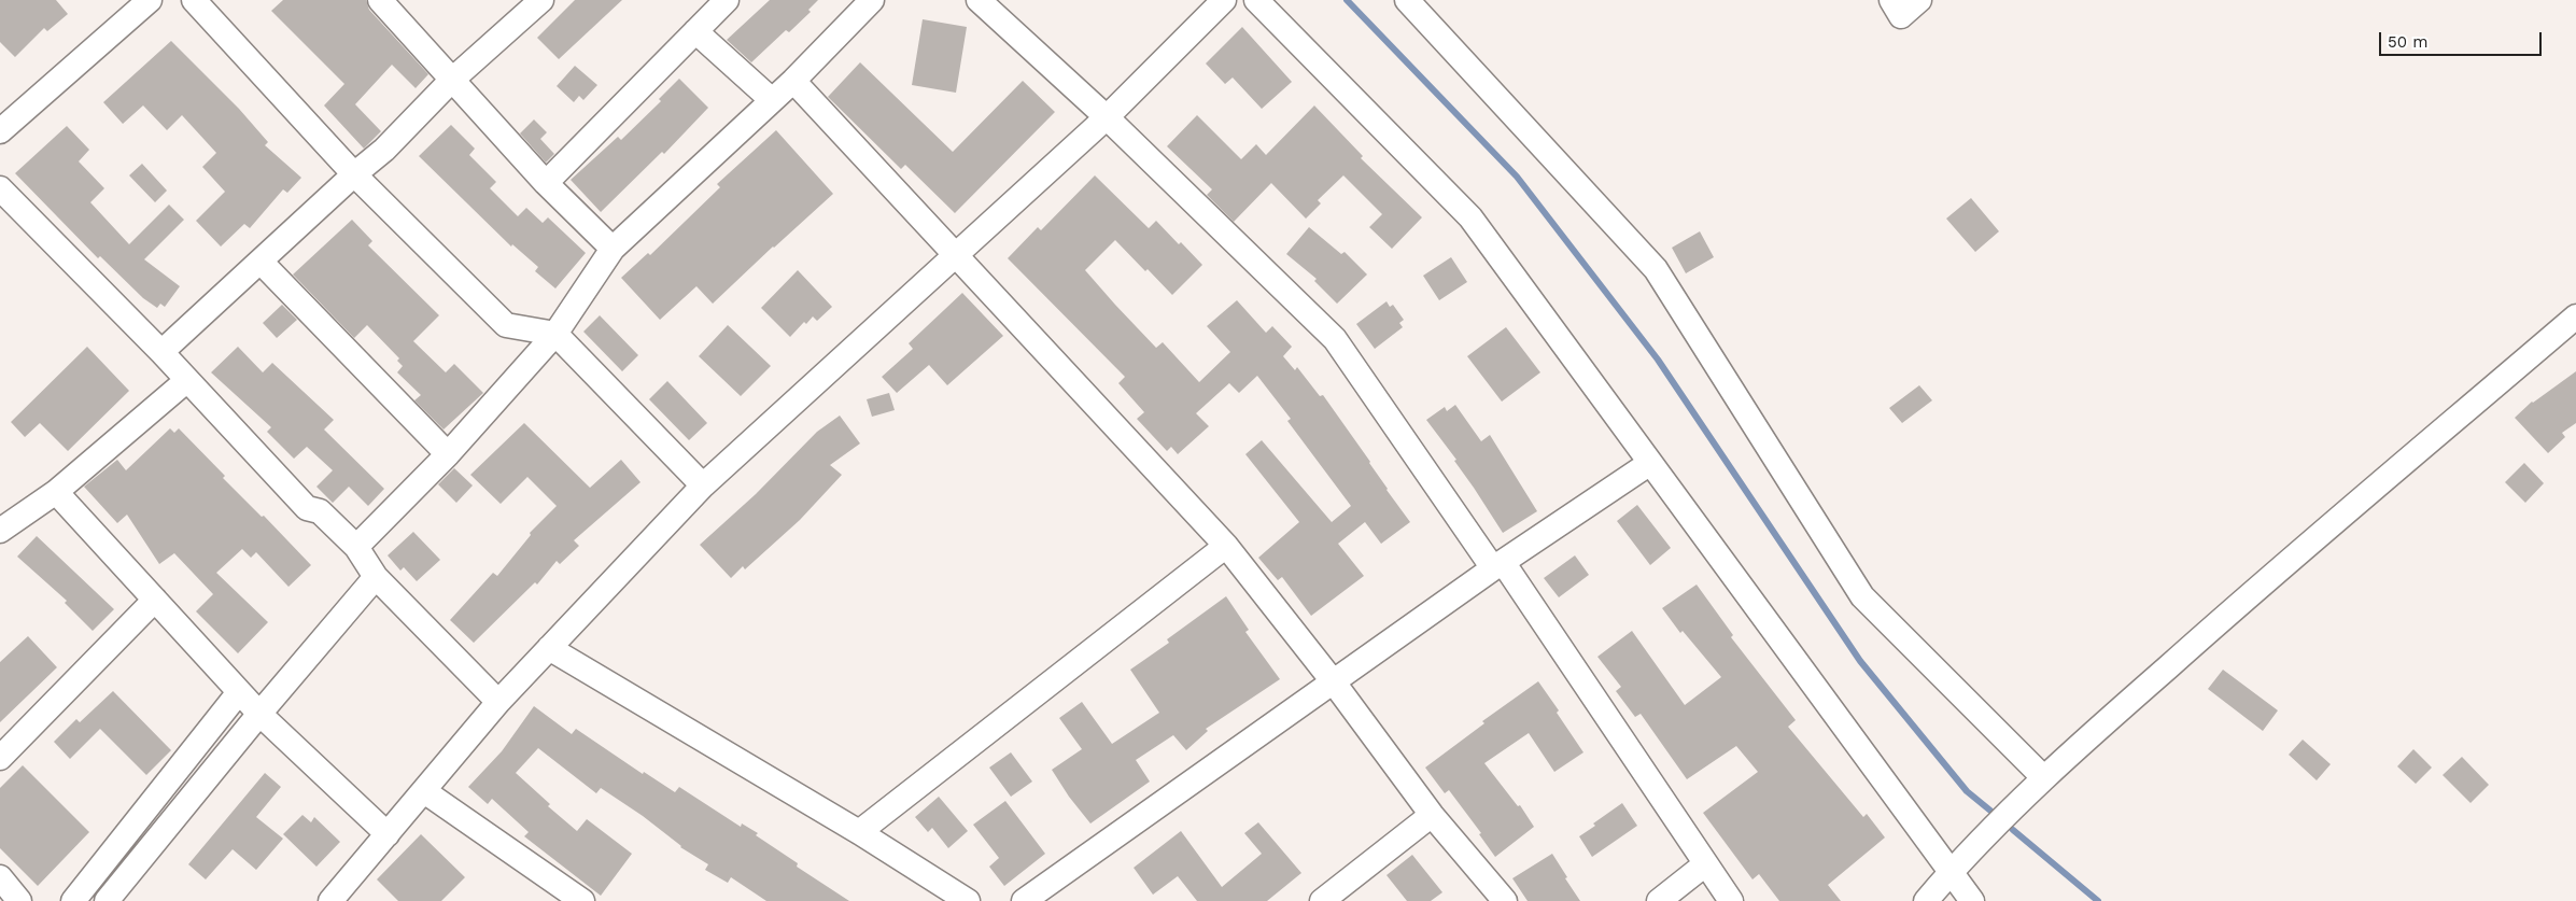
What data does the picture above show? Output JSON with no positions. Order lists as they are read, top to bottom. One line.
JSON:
{"scale_bar":"50 m"}
